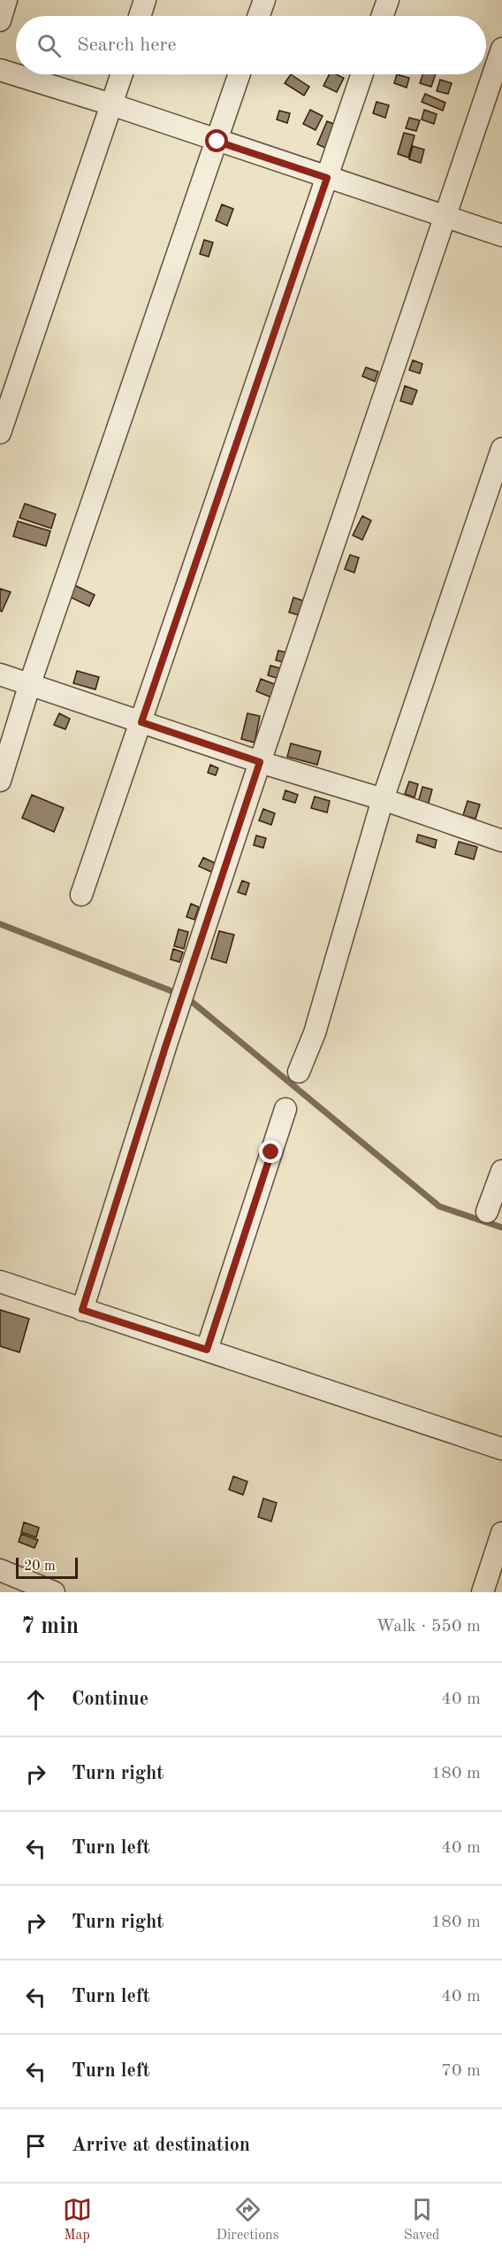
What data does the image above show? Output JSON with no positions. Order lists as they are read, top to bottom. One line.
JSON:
{"scale_bar":"20 m","page":{"search":"Search here","scale":"20 m","heading":["7 min","Walk · 550 m"],"list":[["Continue","40 m"],["Turn right","180 m"],["Turn left","40 m"],["Turn right","180 m"],["Turn left","40 m"],["Turn left","70 m"],"Arrive at destination"],"nav":["Map","Directions","Saved"]}}
